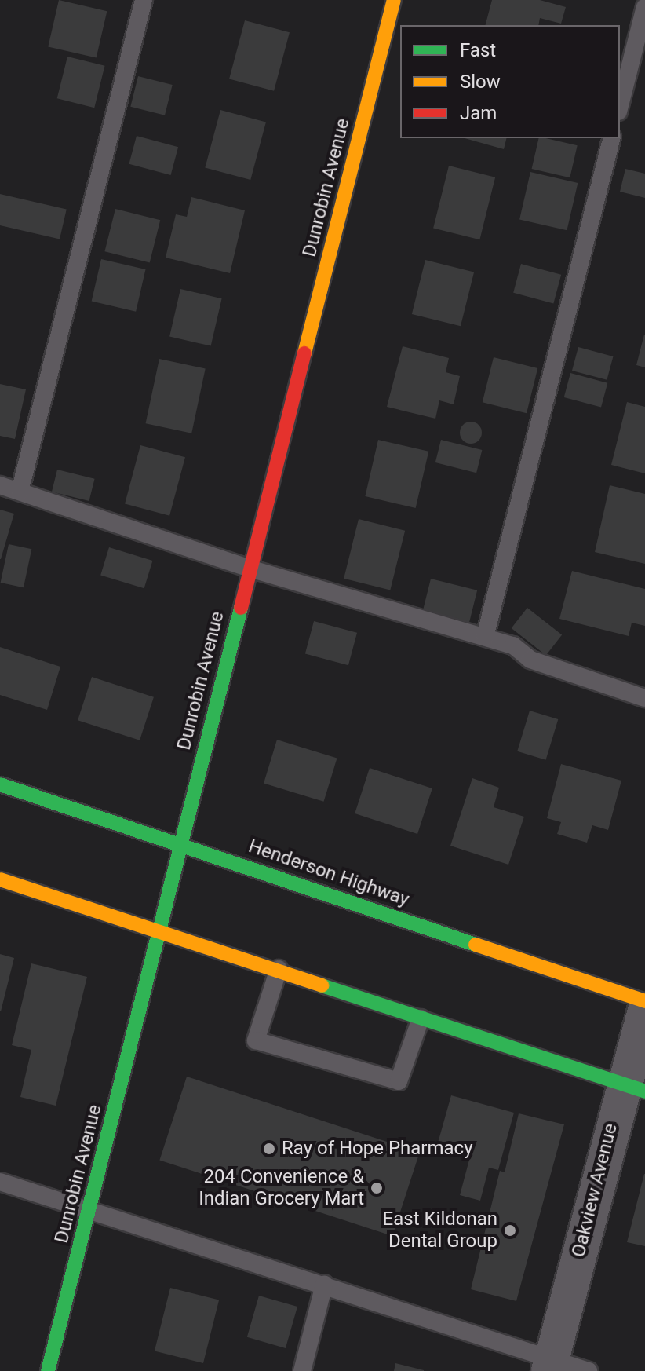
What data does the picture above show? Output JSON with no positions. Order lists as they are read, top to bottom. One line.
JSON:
{"streets":{"street":["Dunrobin Avenue","Henderson Highway","Oakview Avenue"]},"crossings":[["Dunrobin Avenue","Henderson Highway"]],"places":["Ray of Hope Pharmacy","204 Convenience & Indian Grocery Mart","East Kildonan Dental Group"],"legend":["Fast","Slow","Jam"]}
